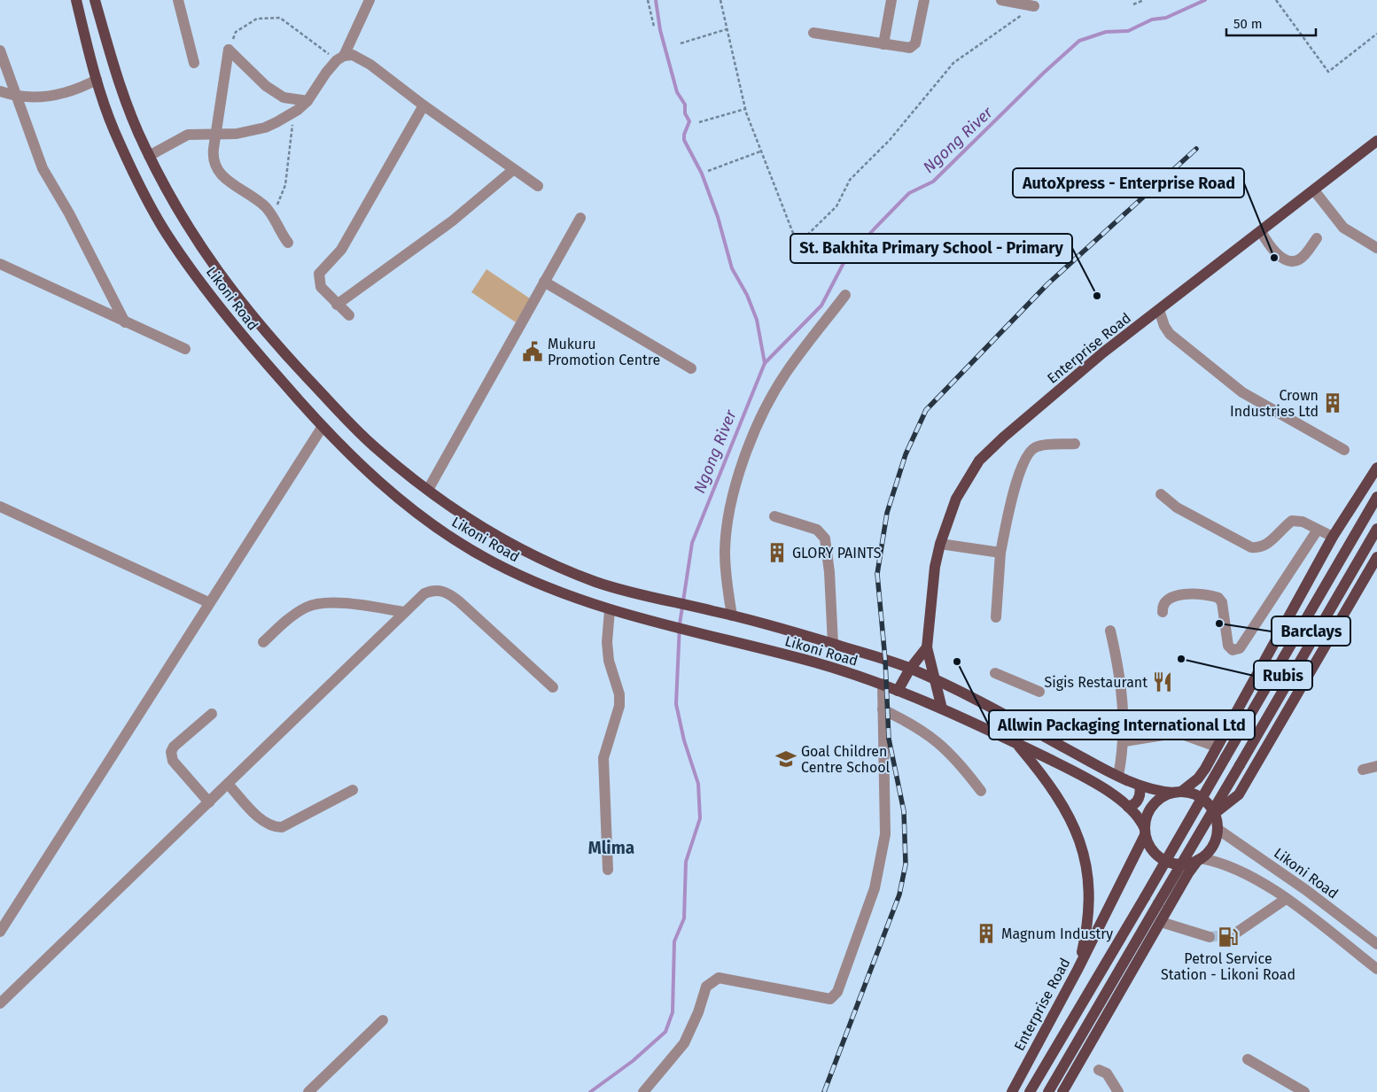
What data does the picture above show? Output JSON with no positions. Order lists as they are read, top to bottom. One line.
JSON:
{"streets":{"main road":["Likoni Road","Enterprise Road"]},"crossings":[["Likoni Road","Enterprise Road"]],"districts":["Mlima"],"water":["Ngong River"],"places":{"other":["AutoXpress - Enterprise Road","St. Bakhita Primary School - Primary","Barclays","Rubis","Allwin Packaging International Ltd"],"public building":["Mukuru Promotion Centre"],"building":["Crown Industries Ltd","GLORY PAINTS","Magnum Industry"],"restaurant":["Sigis Restaurant"],"school or university":["Goal Children Centre School"],"fuel station":["Petrol Service Station - Likoni Road"]},"scale_bar":"50 m"}
